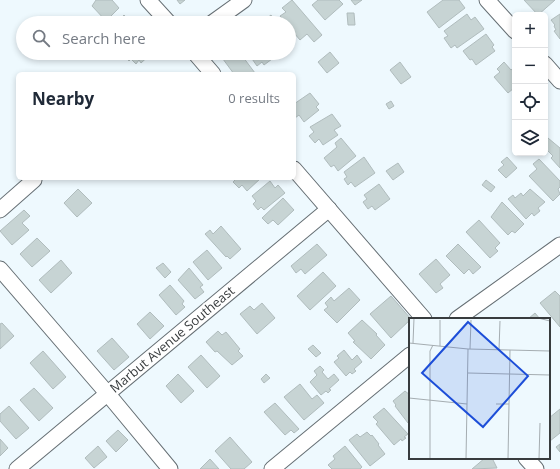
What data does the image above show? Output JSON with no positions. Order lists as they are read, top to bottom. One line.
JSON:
{"streets":{"street":["Marbut Avenue Southeast"]},"page":{"map_buttons":["+","−"],"search":"Search here","heading":["Nearby","0 results"]}}
